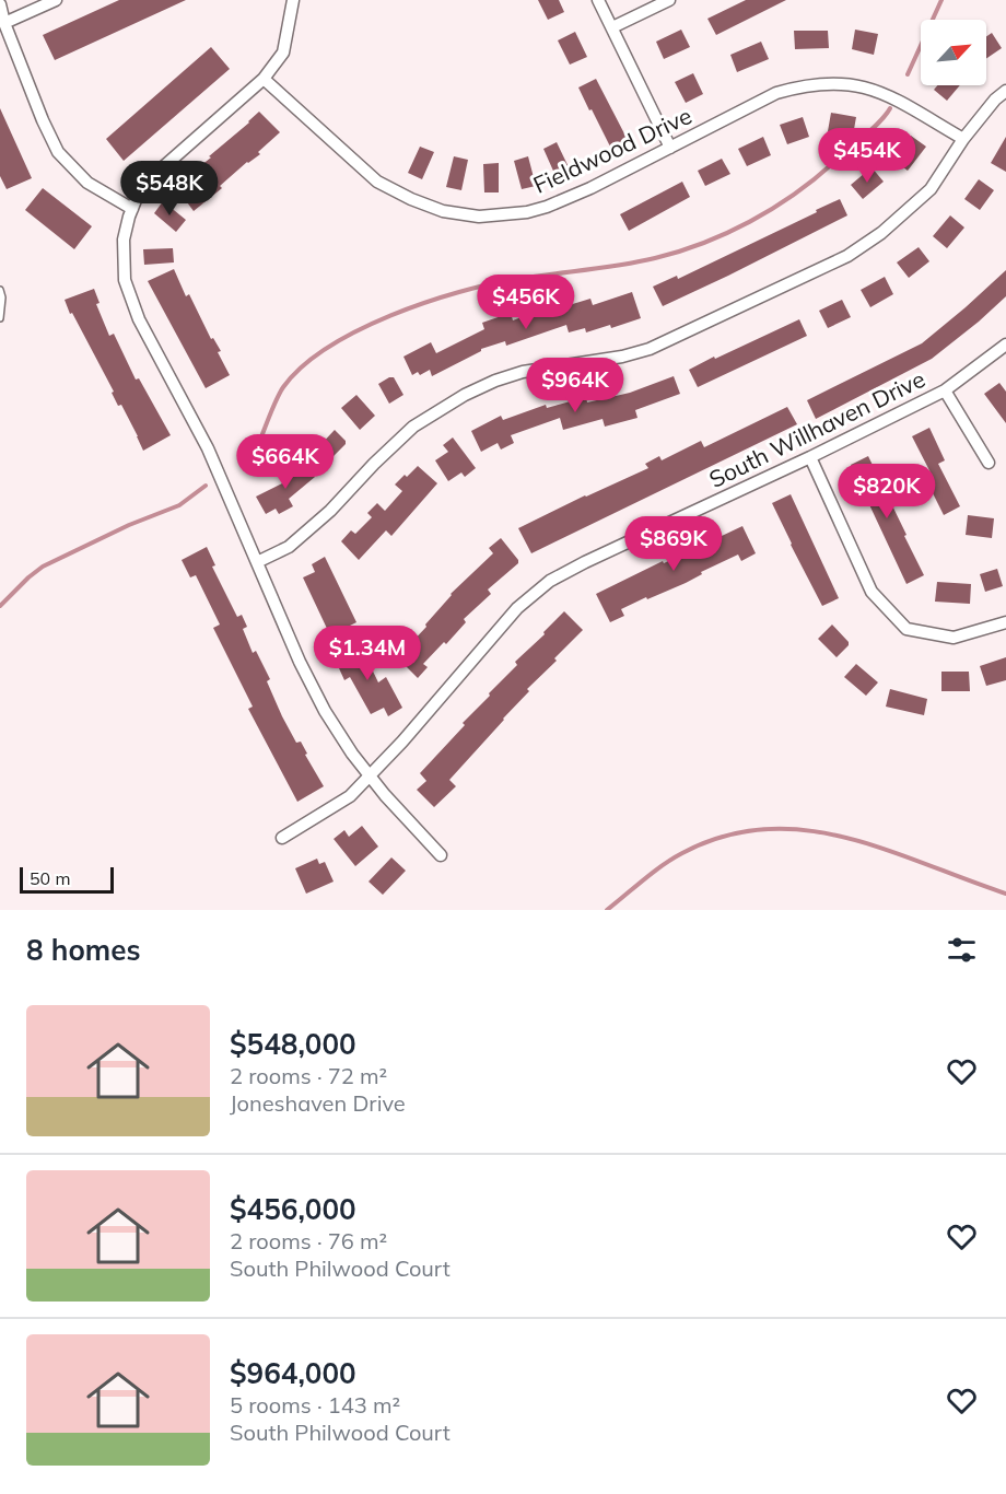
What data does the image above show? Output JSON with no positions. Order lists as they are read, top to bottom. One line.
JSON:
{"streets":{"street":["Fieldwood Drive","South Willhaven Drive"]},"scale_bar":"50 m","north":"top right","page":{"price":["$454K","$548K","$456K","$964K","$664K","$820K","$869K","$1.34M"],"scale":"50 m","heading":"8 homes","list":[{"name":"$548,000","note":"2 rooms · 72 m² · Joneshaven Drive"},{"name":"$456,000","note":"2 rooms · 76 m² · South Philwood Court"},{"name":"$964,000","note":"5 rooms · 143 m² · South Philwood Court"}]}}
